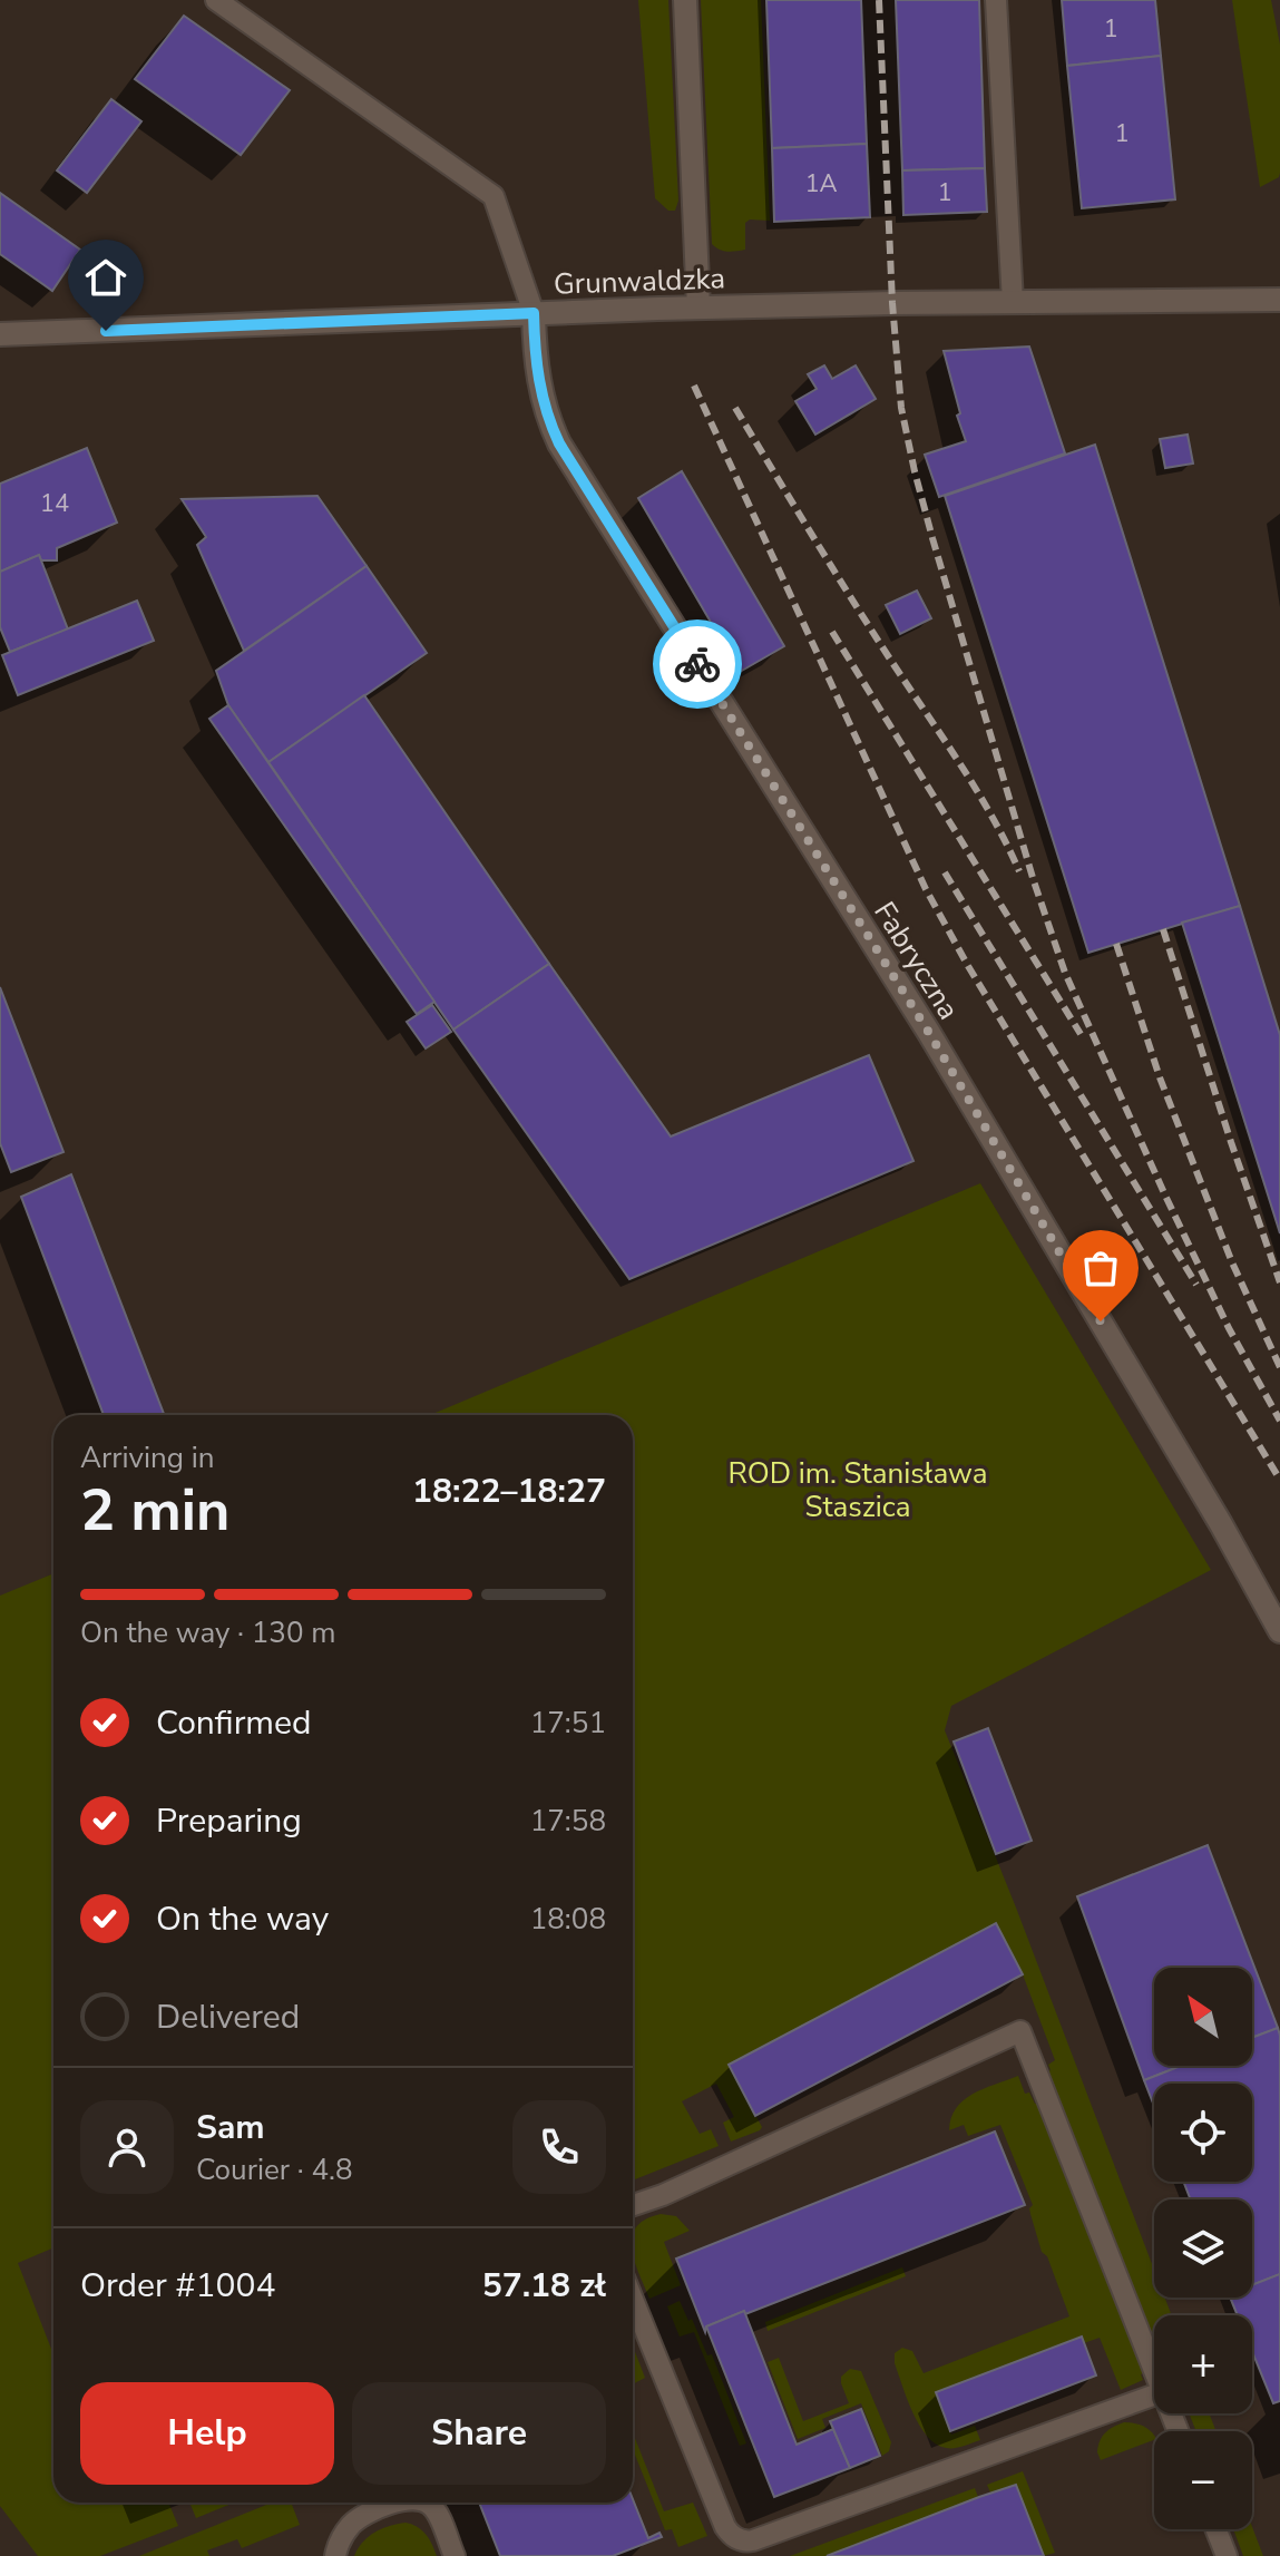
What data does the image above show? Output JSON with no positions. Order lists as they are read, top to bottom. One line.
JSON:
{"streets":{"street":["Grunwaldzka","Fabryczna"]},"crossings":[["Grunwaldzka","Fabryczna"]],"parks":["ROD im. Stanisława Staszica"],"house_numbers":["1","1","1A","1","14"],"north":"top left","page":{"heading":["2 min","Arriving in","18:22–18:27"],"panel":["Sam","Courier · 4.8","Order #1004","57.18 zł"],"bar":"On the way · 130 m","list":[["Confirmed","17:51"],["Preparing","17:58"],["On the way","18:08"],"Delivered"],"map_buttons":["+","−"],"buttons":["Help","Share"]}}
